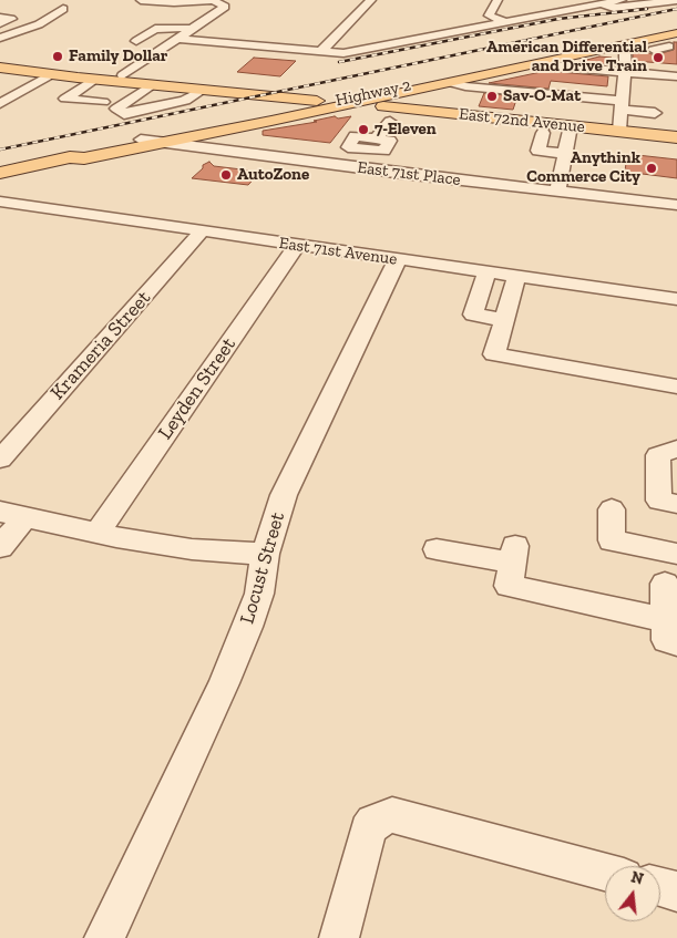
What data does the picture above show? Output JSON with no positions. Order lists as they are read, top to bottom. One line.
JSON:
{"streets":{"main road":["Highway 2","East 72nd Avenue"],"street":["East 71st Place","East 71st Avenue","Krameria Street","Leyden Street","Locust Street"]},"crossings":[["Highway 2","East 72nd Avenue"],["Highway 2","East 71st Place"],["East 71st Avenue","Krameria Street"],["East 71st Avenue","Leyden Street"],["East 71st Avenue","Locust Street"]],"places":["Family Dollar","American Differential and Drive Train","Sav-O-Mat","7-Eleven","Anythink Commerce City","AutoZone"],"north":"top"}
